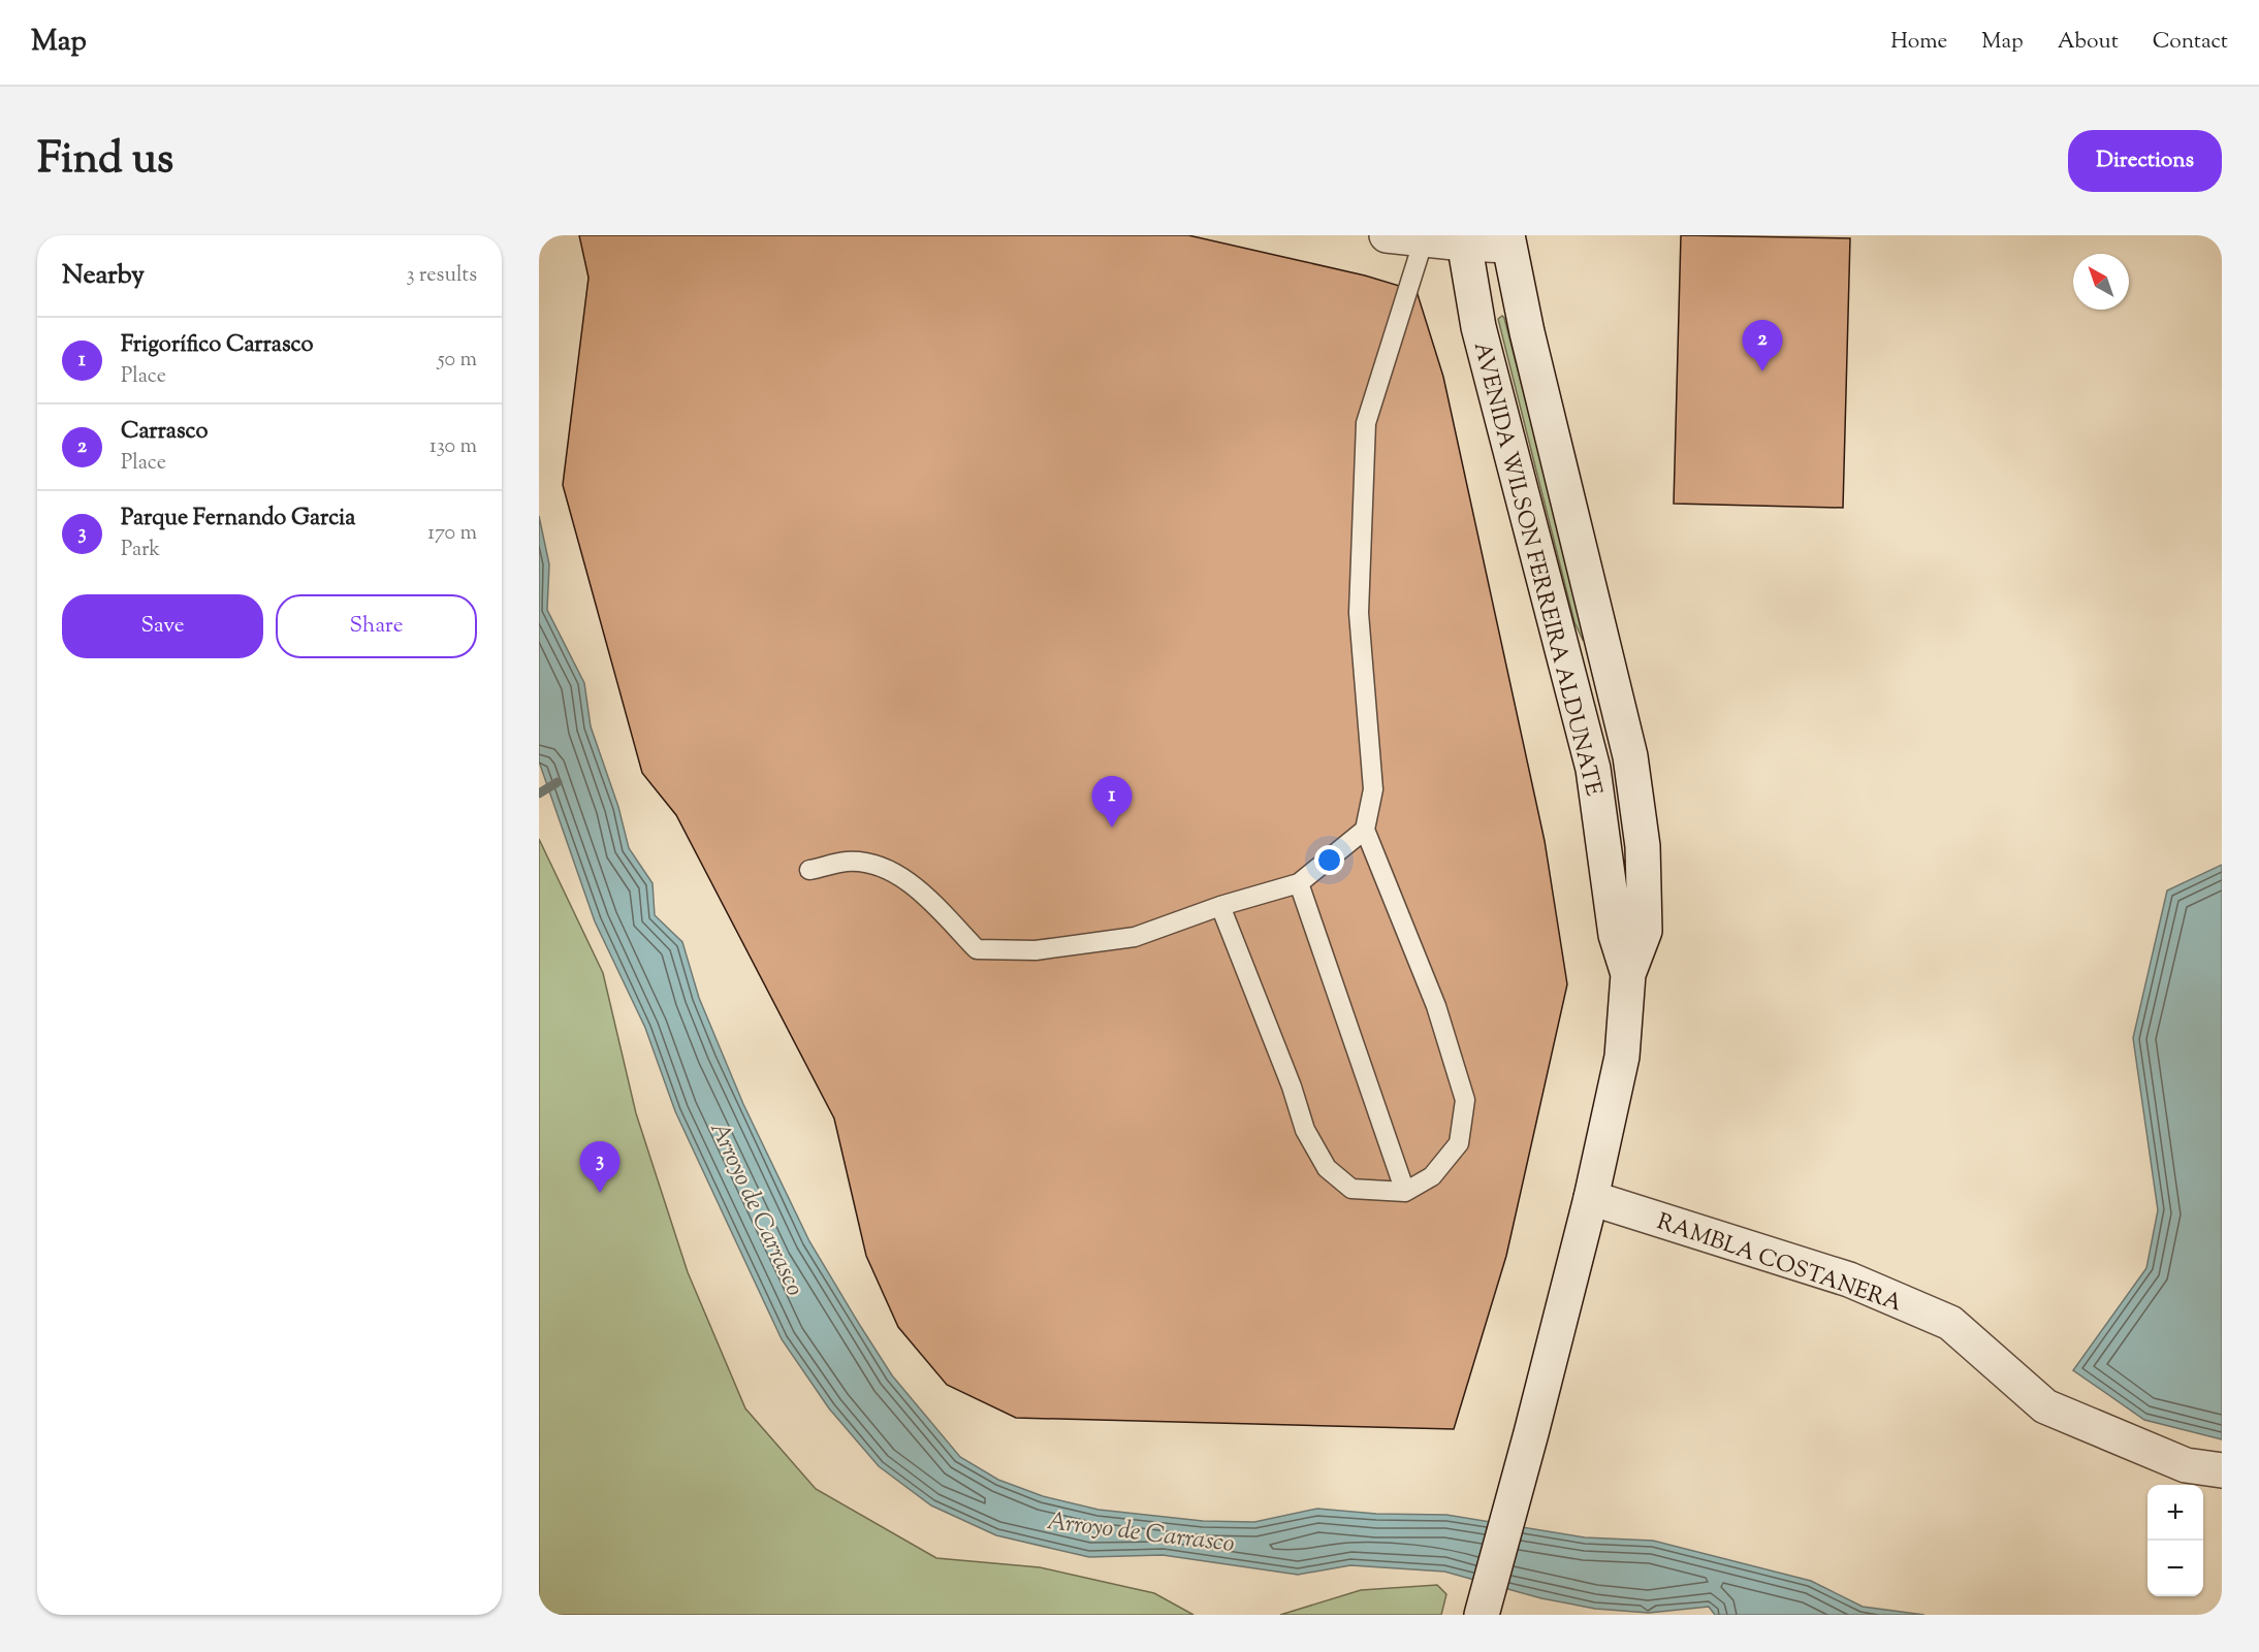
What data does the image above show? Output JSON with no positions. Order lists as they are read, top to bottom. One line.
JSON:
{"streets":{"main road":["AVENIDA WILSON FERREIRA ALDUNATE","RAMBLA COSTANERA"]},"crossings":[["AVENIDA WILSON FERREIRA ALDUNATE","RAMBLA COSTANERA"]],"water":["Arroyo de Carrasco"],"north":"top left","page":{"header":"Map","nav":["Home","Map","About","Contact"],"title":"Find us","buttons":["Directions",["Save","Share"]],"heading":["Nearby","3 results"],"list":[{"mark":"1","name":"Frigorífico Carrasco","note":"Place","value":"50 m"},{"mark":"2","name":"Carrasco","note":"Place","value":"130 m"},{"mark":"3","name":"Parque Fernando Garcia","note":"Park","value":"170 m"}],"pins":["2","1","3"],"map_buttons":["+","−"]}}
